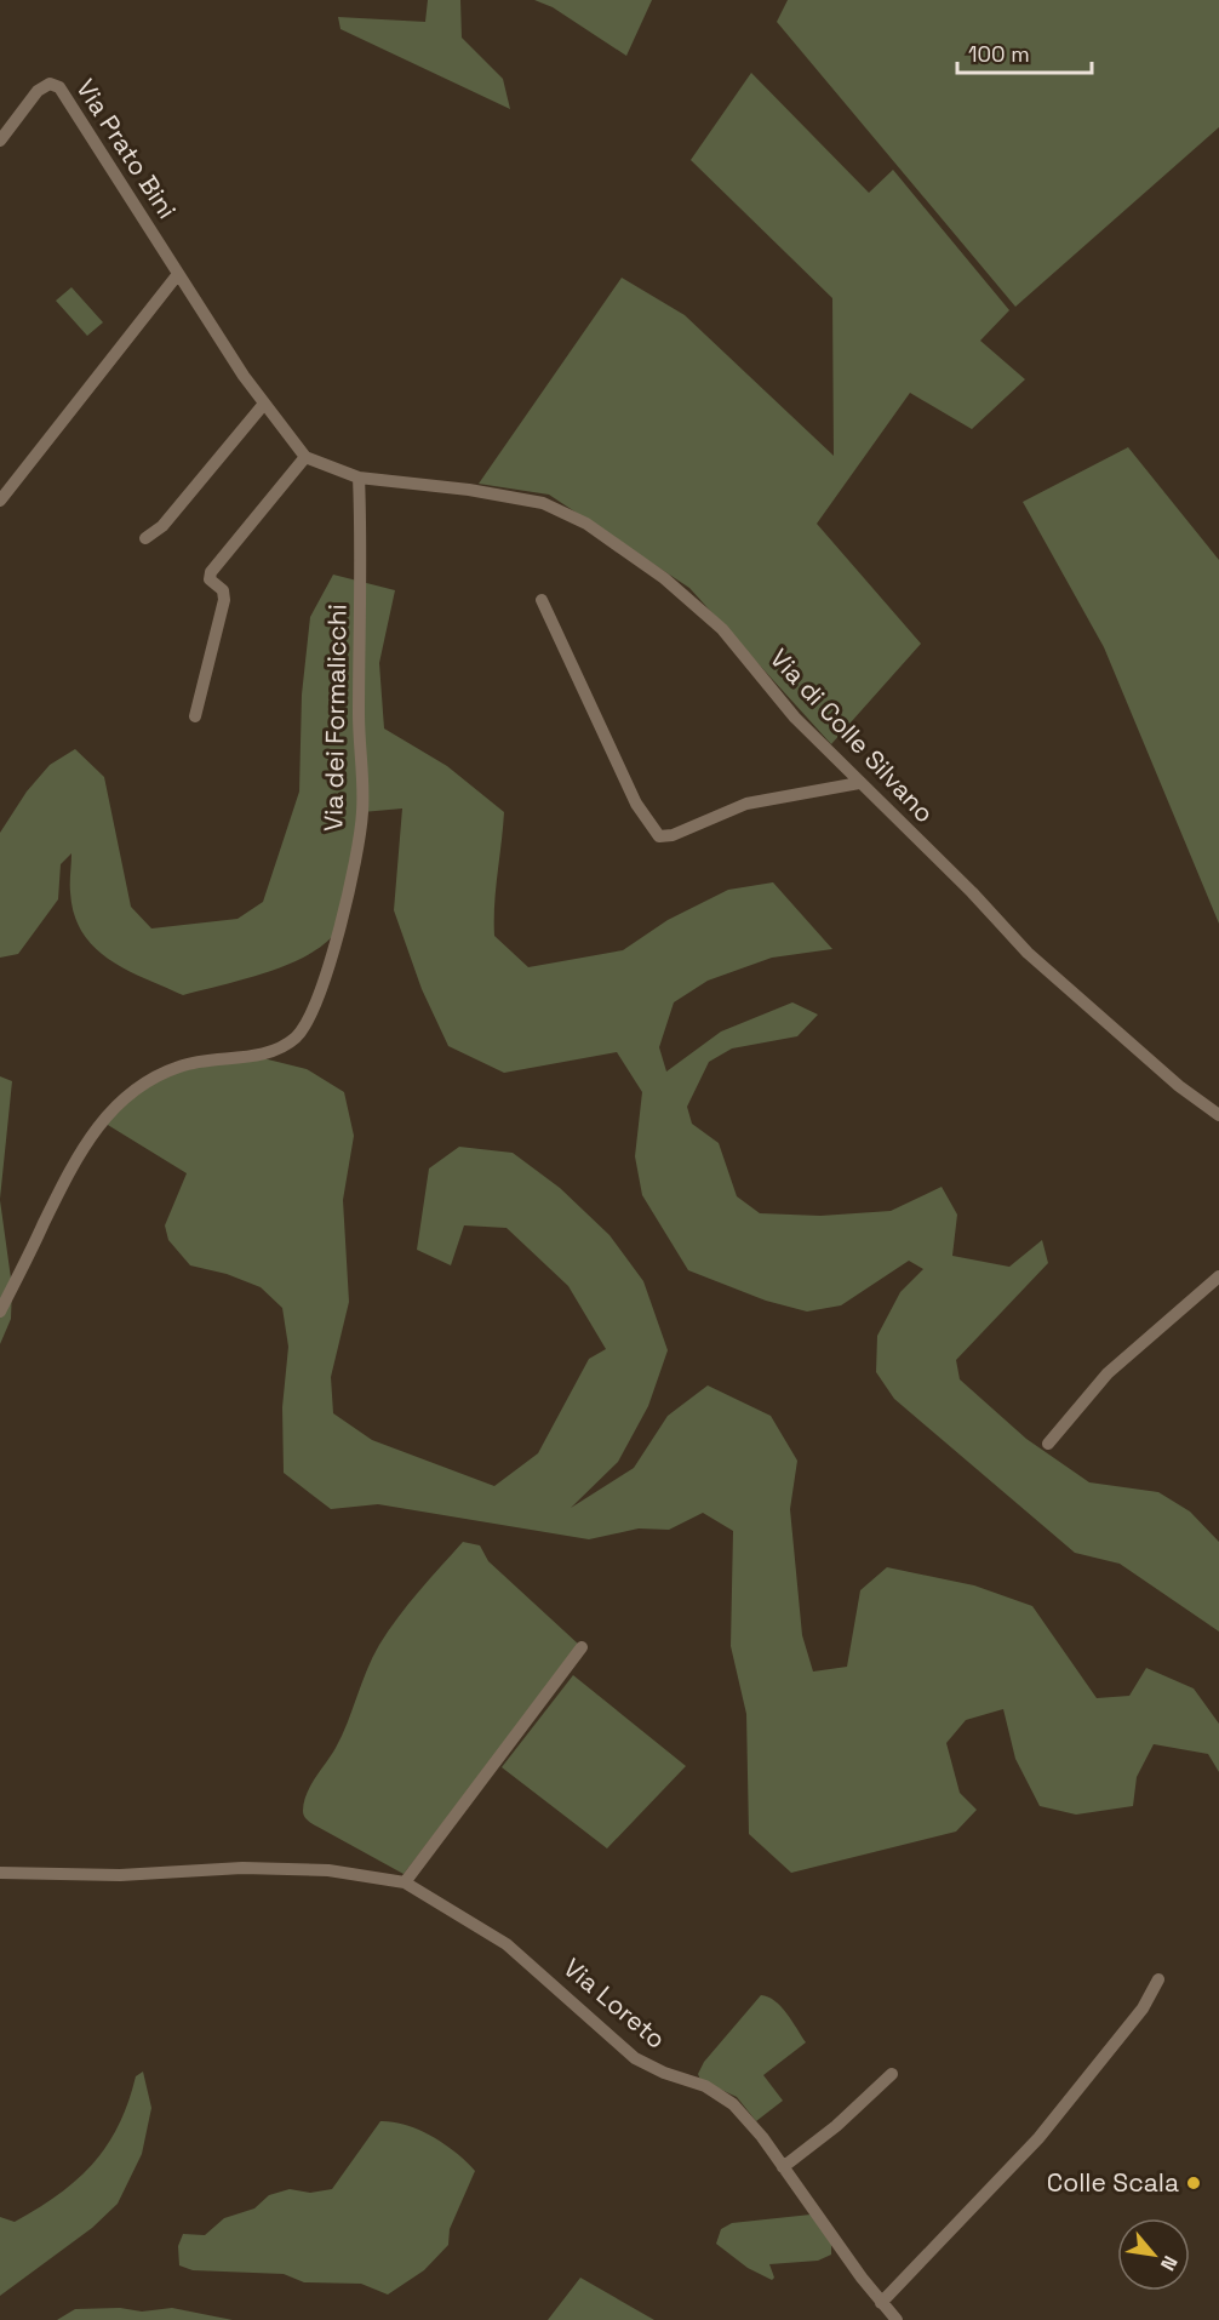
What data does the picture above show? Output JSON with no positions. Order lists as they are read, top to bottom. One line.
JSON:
{"streets":{"street":["Via Prato Bini","Via dei Formalicchi","Via di Colle Silvano","Via Loreto"]},"crossings":[["Via dei Formalicchi","Via di Colle Silvano"]],"places":["Colle Scala"],"scale_bar":"100 m","north":"bottom right"}
